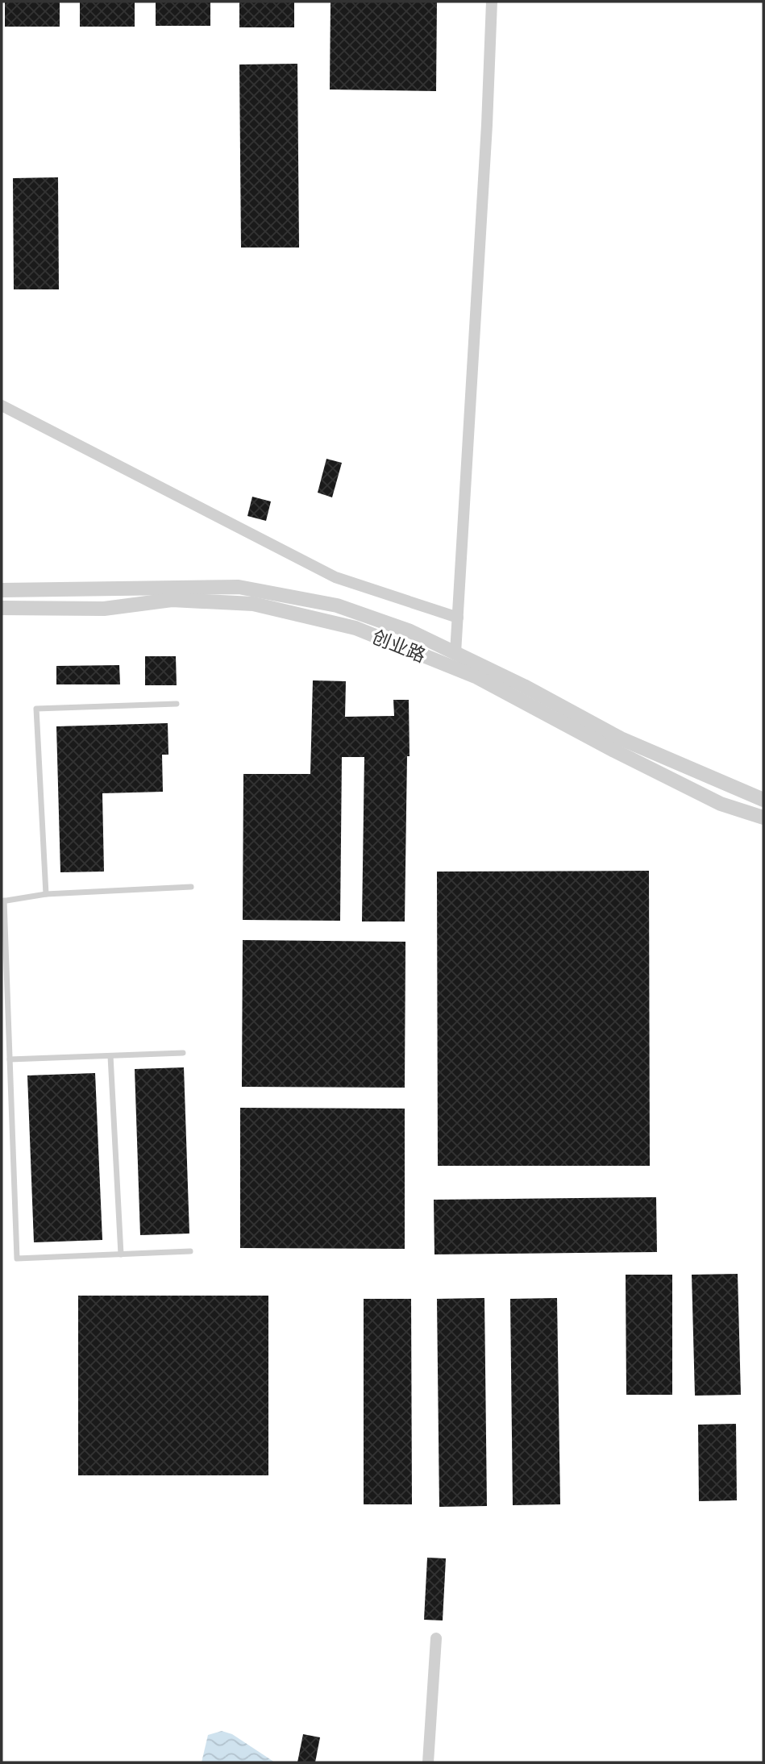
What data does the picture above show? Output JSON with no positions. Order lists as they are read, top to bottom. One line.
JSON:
{"streets":{"street":["创业路"]}}
